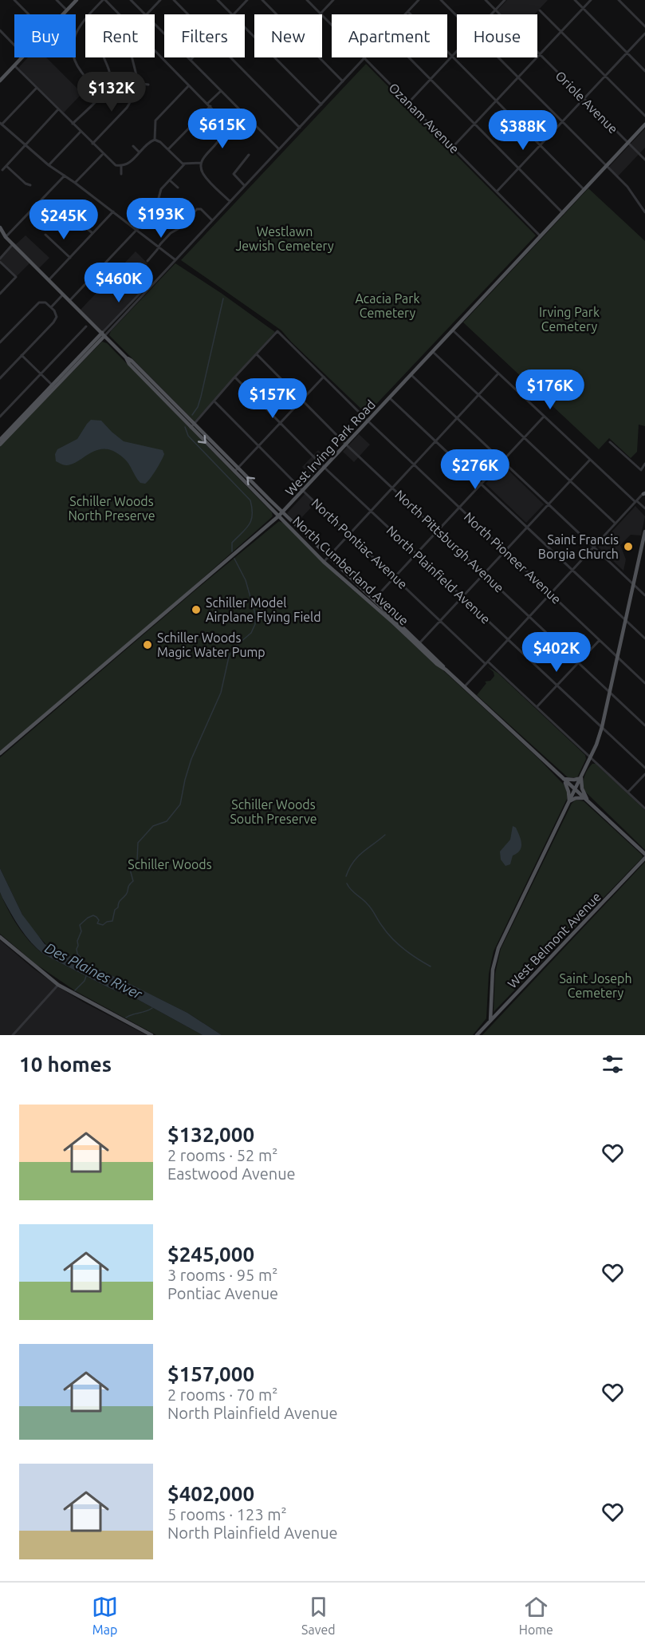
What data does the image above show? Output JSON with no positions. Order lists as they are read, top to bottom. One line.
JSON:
{"streets":{"main road":["West Irving Park Road","North Cumberland Avenue","West Belmont Avenue"],"street":["Oriole Avenue","Ozanam Avenue","North Pittsburgh Avenue","North Pontiac Avenue","North Pioneer Avenue","North Plainfield Avenue"]},"crossings":[["Oriole Avenue","West Irving Park Road"],["Ozanam Avenue","West Irving Park Road"],["West Irving Park Road","North Pittsburgh Avenue"],["West Irving Park Road","North Pontiac Avenue"],["West Irving Park Road","North Pioneer Avenue"],["West Irving Park Road","North Cumberland Avenue"],["West Irving Park Road","North Plainfield Avenue"],["North Pittsburgh Avenue","North Pioneer Avenue"]],"water":["Des Plaines River"],"parks":["Westlawn Jewish Cemetery","Acacia Park Cemetery","Irving Park Cemetery","Schiller Woods North Preserve","Schiller Woods South Preserve","Schiller Woods","Saint Joseph Cemetery"],"places":["Saint Francis Borgia Church","Schiller Model Airplane Flying Field","Schiller Woods Magic Water Pump"],"page":{"chip":["Buy","Rent","Filters","New","Apartment","House"],"price":["$132K","$615K","$388K","$193K","$245K","$460K","$176K","$157K","$276K","$402K"],"heading":"10 homes","list":[{"name":"$132,000","note":"2 rooms · 52 m² · Eastwood Avenue"},{"name":"$245,000","note":"3 rooms · 95 m² · Pontiac Avenue"},{"name":"$157,000","note":"2 rooms · 70 m² · North Plainfield Avenue"},{"name":"$402,000","note":"5 rooms · 123 m² · North Plainfield Avenue"}],"tabs":["Map","Saved","Home"]}}
